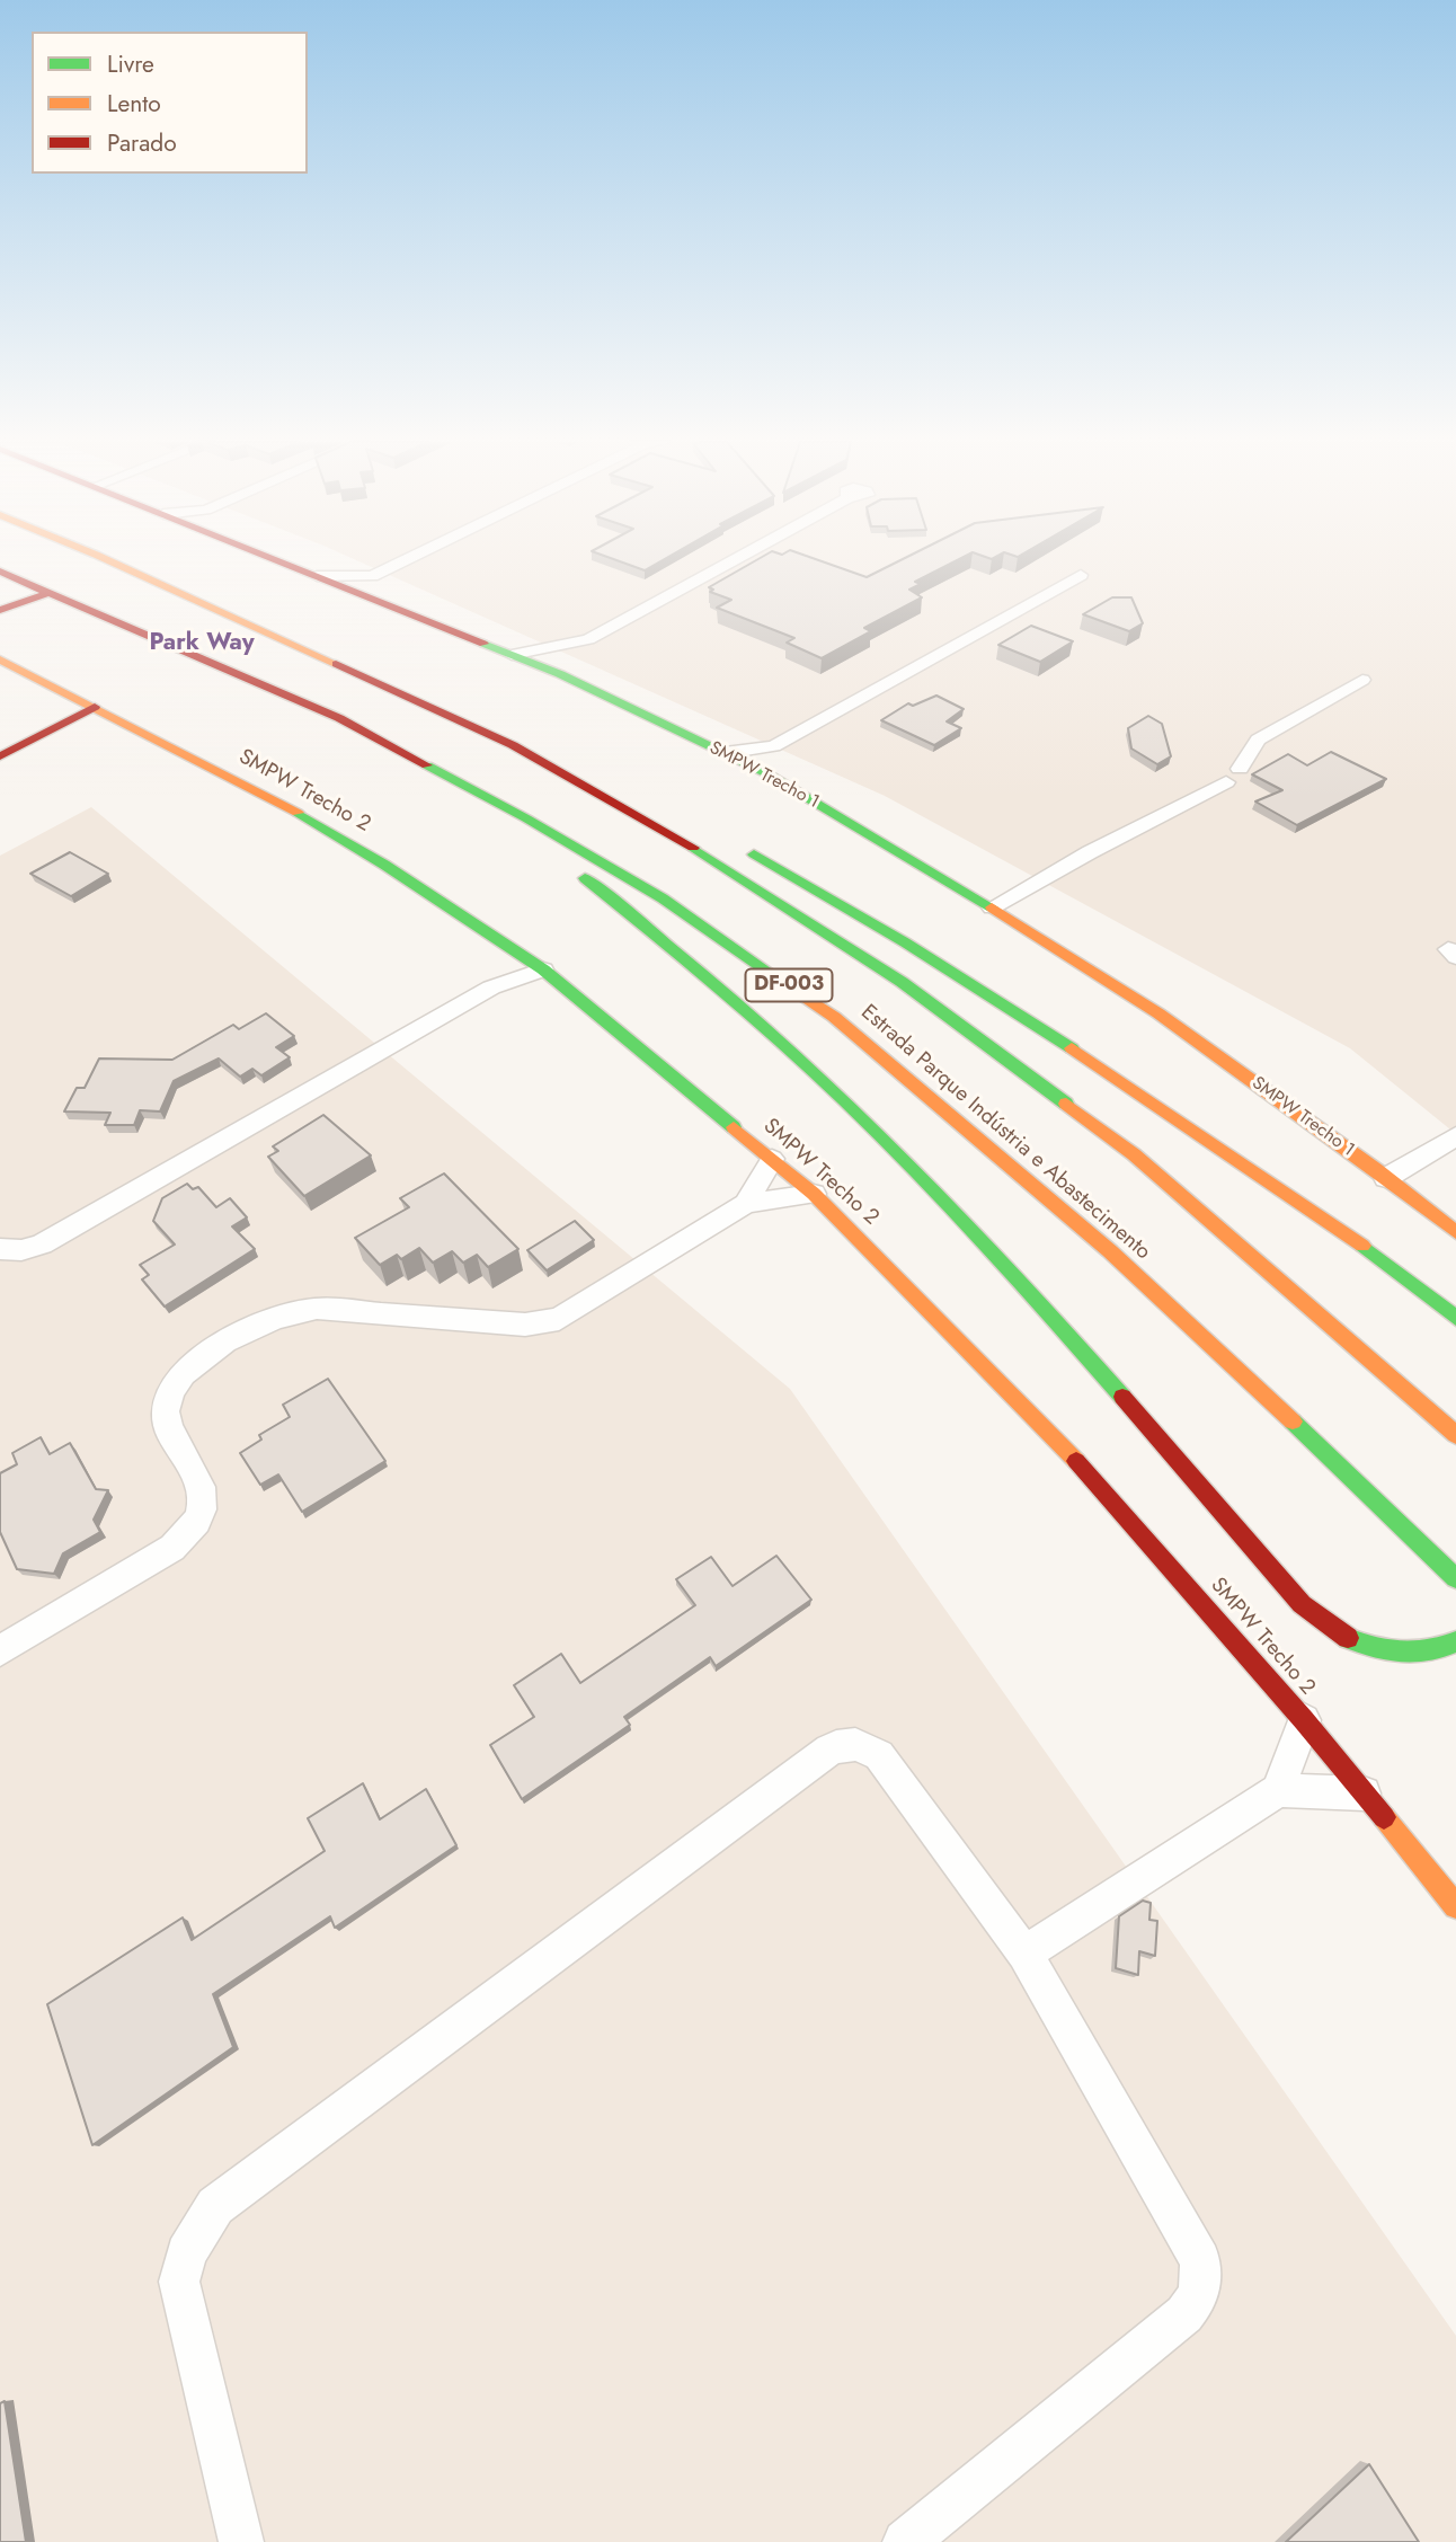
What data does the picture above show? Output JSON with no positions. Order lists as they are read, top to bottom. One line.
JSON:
{"streets":{"main road":["SMPW Trecho 1","SMPW Trecho 2","DF-003","Estrada Parque Indústria e Abastecimento"]},"districts":["Park Way"],"legend":["Livre","Lento","Parado"]}
